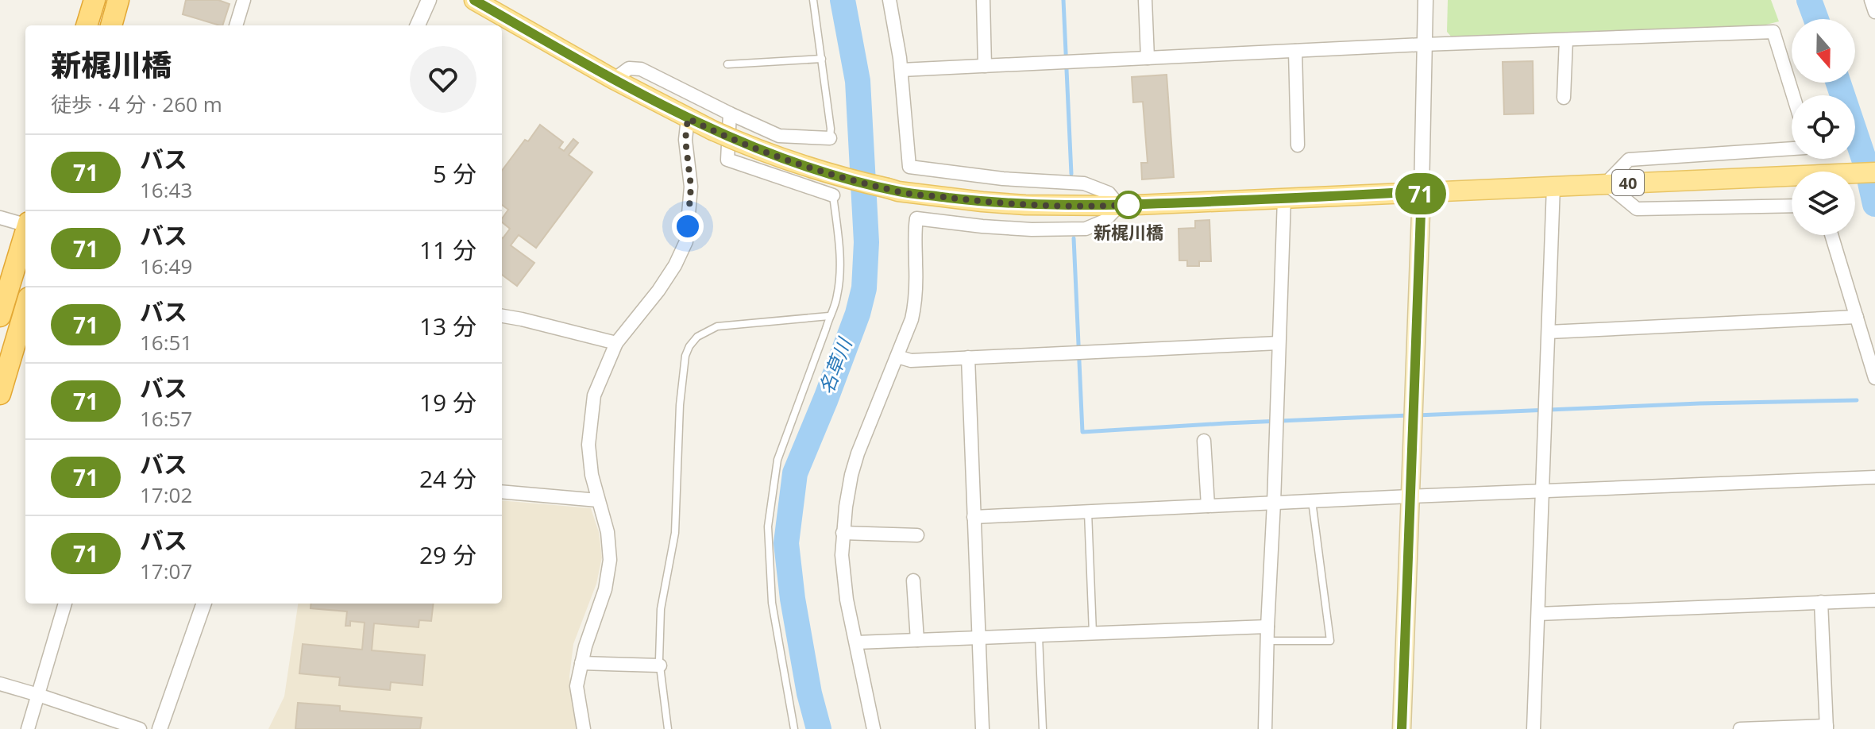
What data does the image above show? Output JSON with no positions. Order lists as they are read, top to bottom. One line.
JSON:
{"streets":{"main road":["40"]},"water":["名草川"],"places":["新梶川橋"],"lines":["bus line 71"],"north":"bottom","page":{"on_map":"71","heading":["新梶川橋","徒歩 · 4 分 · 260 m"],"list":[{"mark":"71","name":"バス","note":"16:43","value":"5 分"},{"mark":"71","name":"バス","note":"16:49","value":"11 分"},{"mark":"71","name":"バス","note":"16:51","value":"13 分"},{"mark":"71","name":"バス","note":"16:57","value":"19 分"},{"mark":"71","name":"バス","note":"17:02","value":"24 分"},{"mark":"71","name":"バス","note":"17:07","value":"29 分"}]}}
